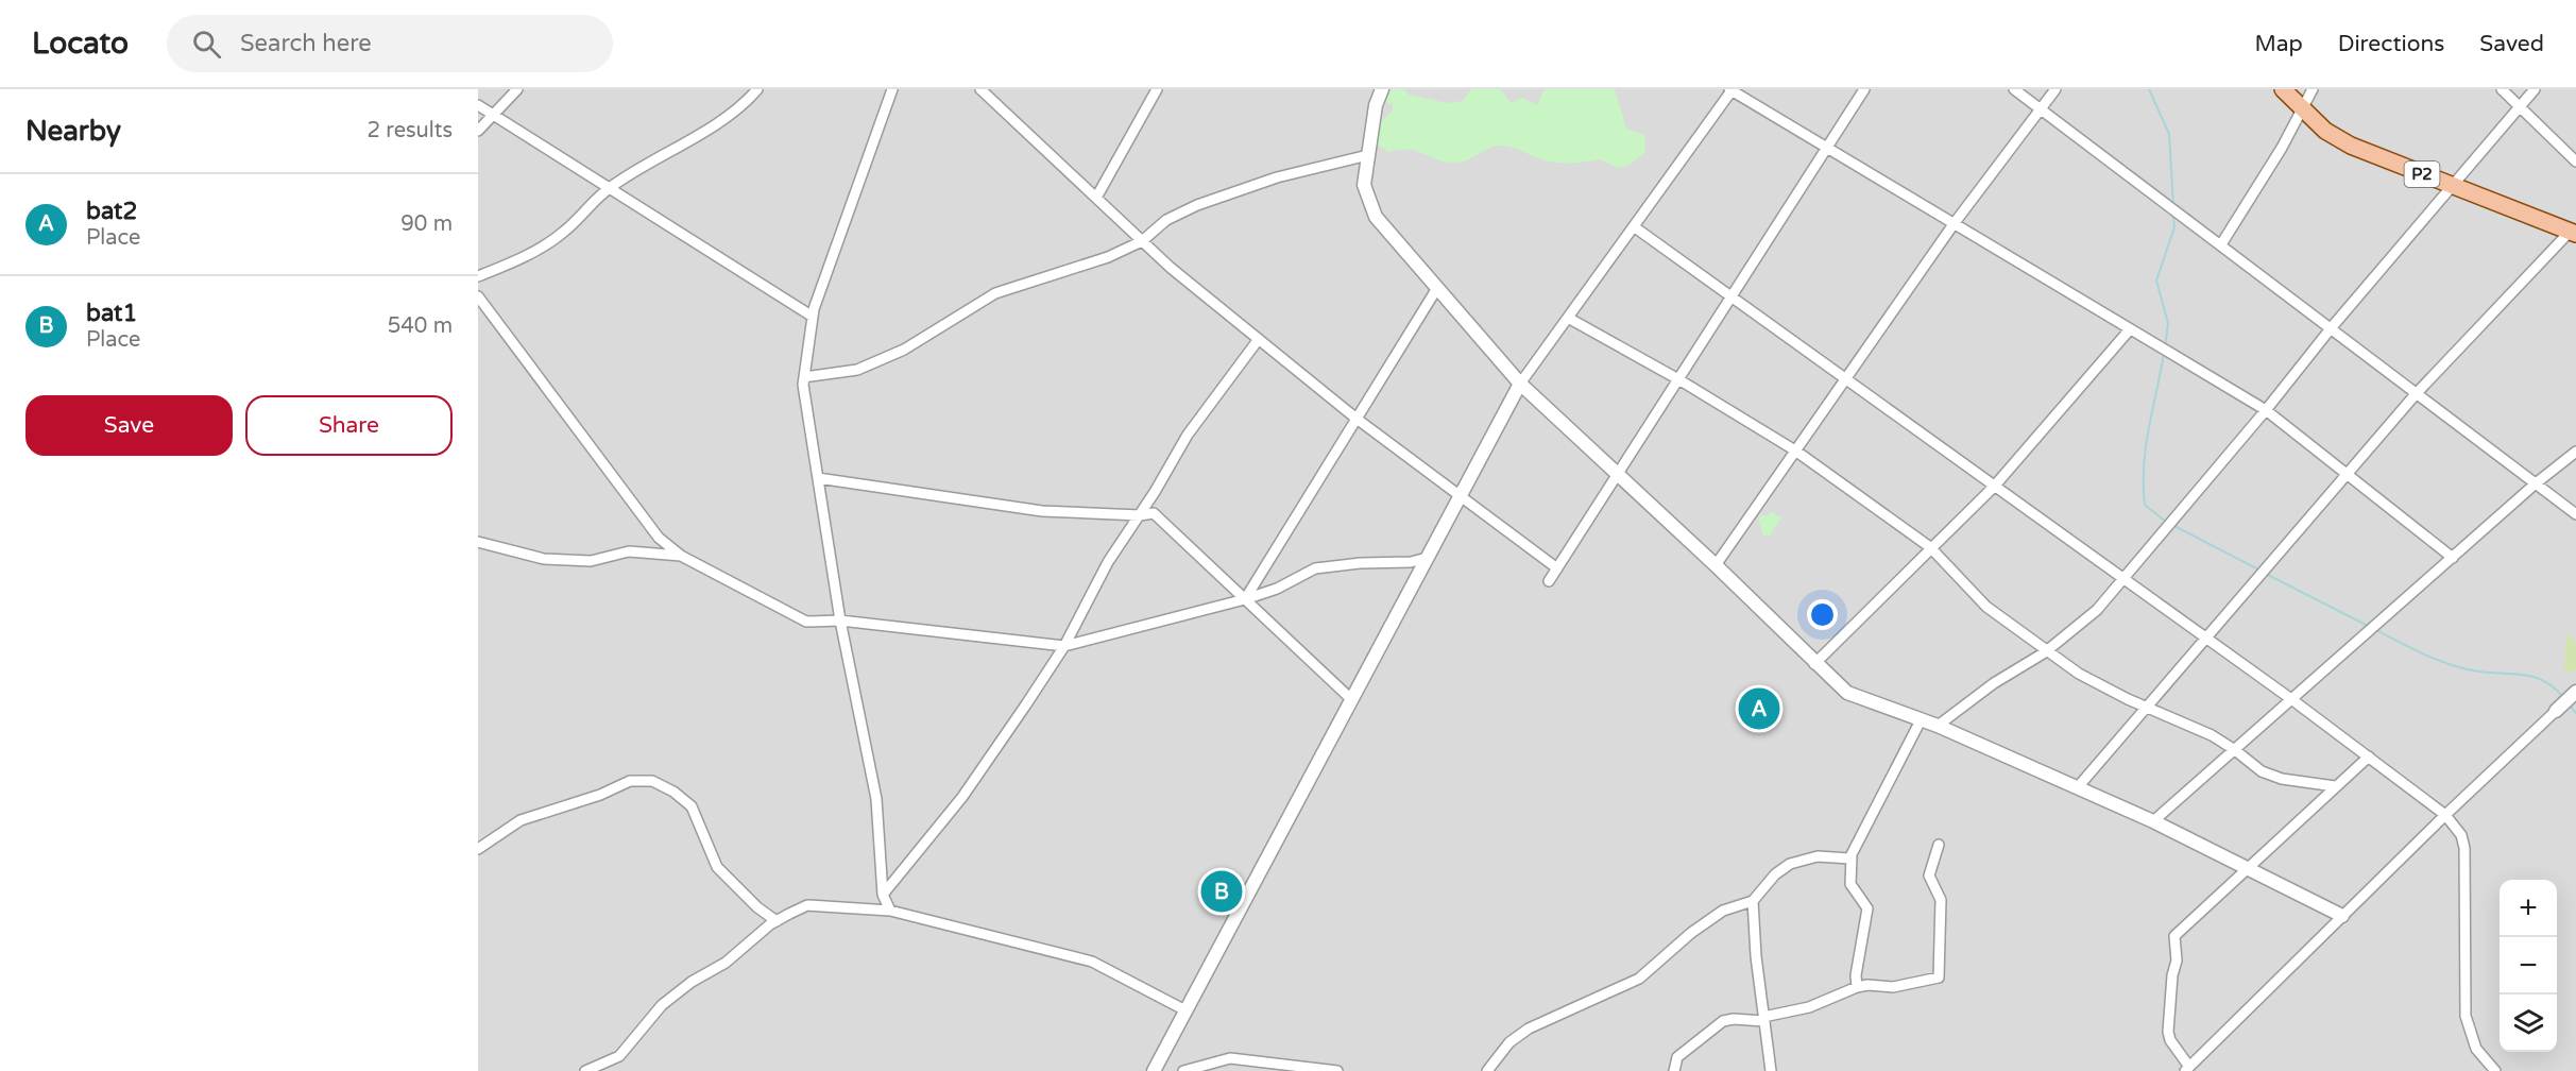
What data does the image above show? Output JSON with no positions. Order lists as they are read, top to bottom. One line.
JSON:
{"streets":{"main road":["P2"]},"page":{"header":"Locato","search":"Search here","nav":["Map","Directions","Saved"],"heading":["Nearby","2 results"],"list":[{"mark":"A","name":"bat2","note":"Place","value":"90 m"},{"mark":"B","name":"bat1","note":"Place","value":"540 m"}],"buttons":["Save","Share"],"pins":["A","B"],"map_buttons":["+","−"]}}
